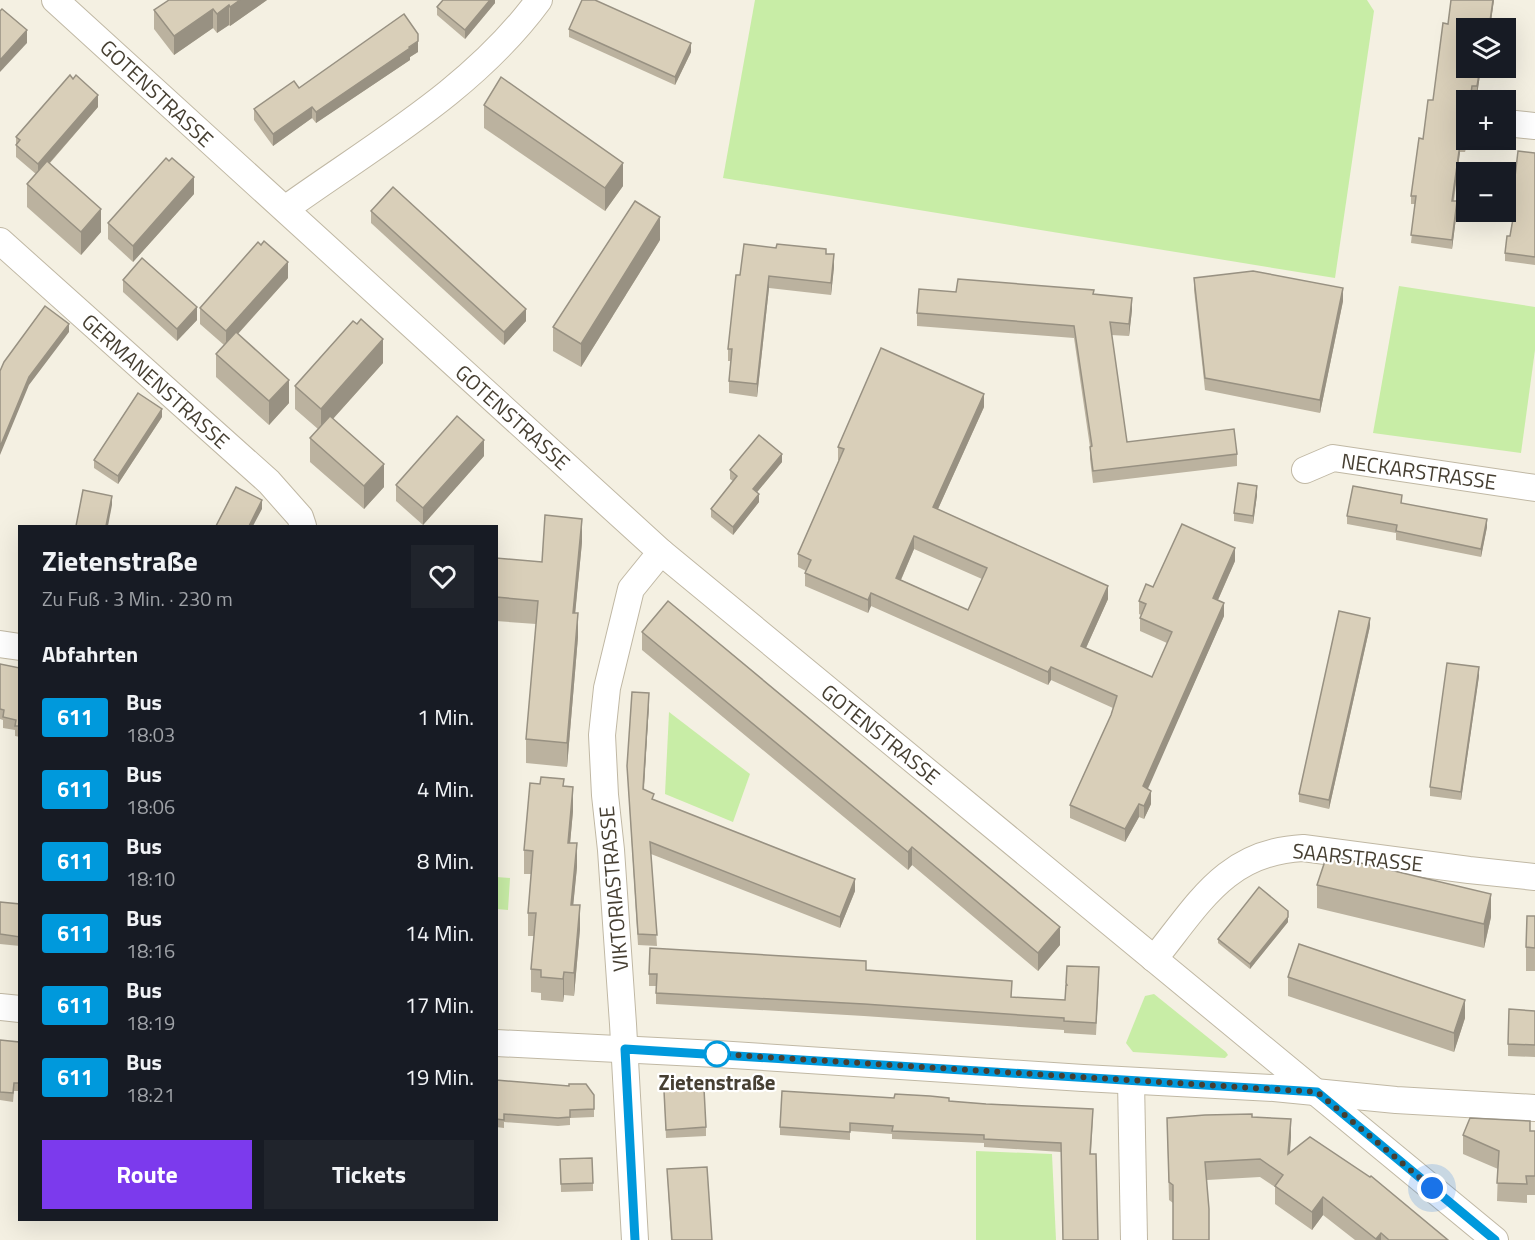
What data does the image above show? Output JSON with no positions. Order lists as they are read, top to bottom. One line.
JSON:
{"streets":{"street":["GOTENSTRASSE","GERMANENSTRASSE","NECKARSTRASSE","SAARSTRASSE","VIKTORIASTRASSE"]},"crossings":[["GOTENSTRASSE","SAARSTRASSE"],["GOTENSTRASSE","VIKTORIASTRASSE"]],"places":["Zietenstraße"],"lines":["bus line 611"],"page":{"map_buttons":["+","−"],"heading":[["Zietenstraße","Zu Fuß · 3 Min. · 230 m"],"Abfahrten"],"list":[{"mark":"611","name":"Bus","note":"18:03","value":"1 Min."},{"mark":"611","name":"Bus","note":"18:06","value":"4 Min."},{"mark":"611","name":"Bus","note":"18:10","value":"8 Min."},{"mark":"611","name":"Bus","note":"18:16","value":"14 Min."},{"mark":"611","name":"Bus","note":"18:19","value":"17 Min."},{"mark":"611","name":"Bus","note":"18:21","value":"19 Min."}],"buttons":["Route","Tickets"]}}
